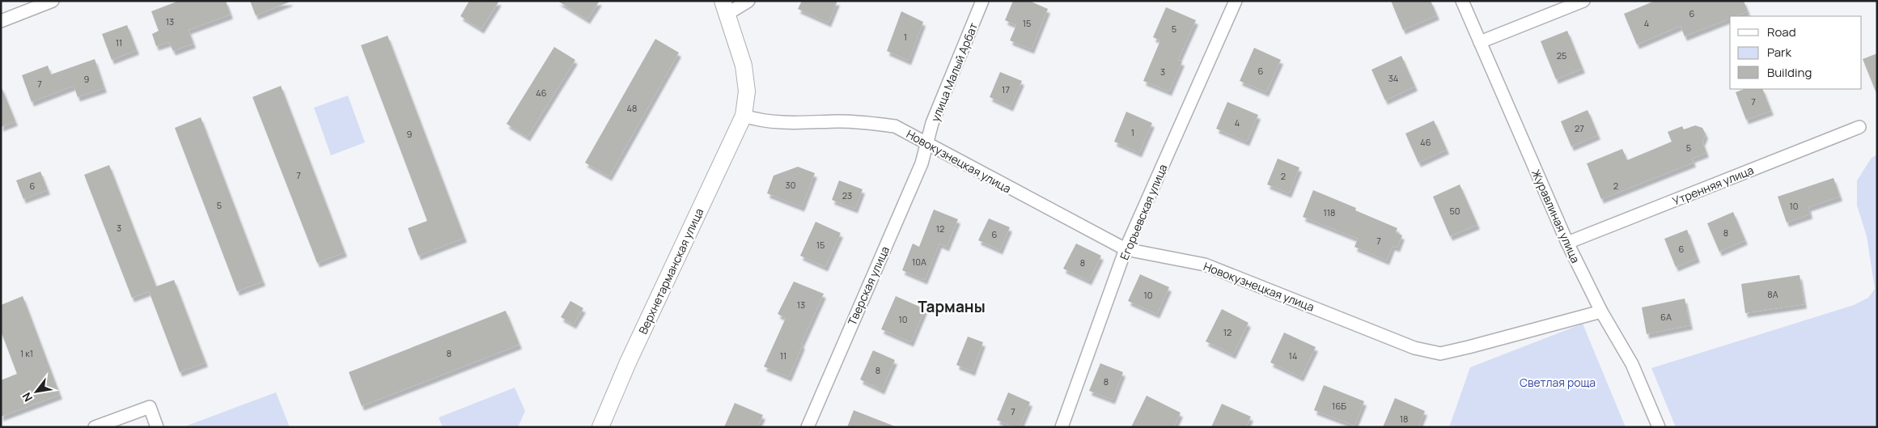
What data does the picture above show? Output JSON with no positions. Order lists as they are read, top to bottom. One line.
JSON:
{"streets":{"street":["улица Малый Арбат","Новокузнецкая улица","Утренняя улица","Егорьевская улица","Журавлиная улица","Верхнетарманская улица","Тверская улица"]},"crossings":[["улица Малый Арбат","Новокузнецкая улица"],["улица Малый Арбат","Тверская улица"],["Новокузнецкая улица","Егорьевская улица"],["Новокузнецкая улица","Журавлиная улица"],["Новокузнецкая улица","Верхнетарманская улица"],["Новокузнецкая улица","Тверская улица"],["Утренняя улица","Журавлиная улица"]],"districts":["Тарманы"],"parks":["Светлая роща"],"house_numbers":["6","13","15","4","5","1","11","25","6","3","34","9","7","17","46","7","48","4","27","1","9","46","5","7","2","30","6","2","23","5","10","50","118","3","12","8","6","7","15","6","10А","8","8А","10","13","6А","10","12","1 к1","8","11","14","8","8","16Б","7","18"],"legend":["Road","Park","Building"],"north":"bottom left"}
